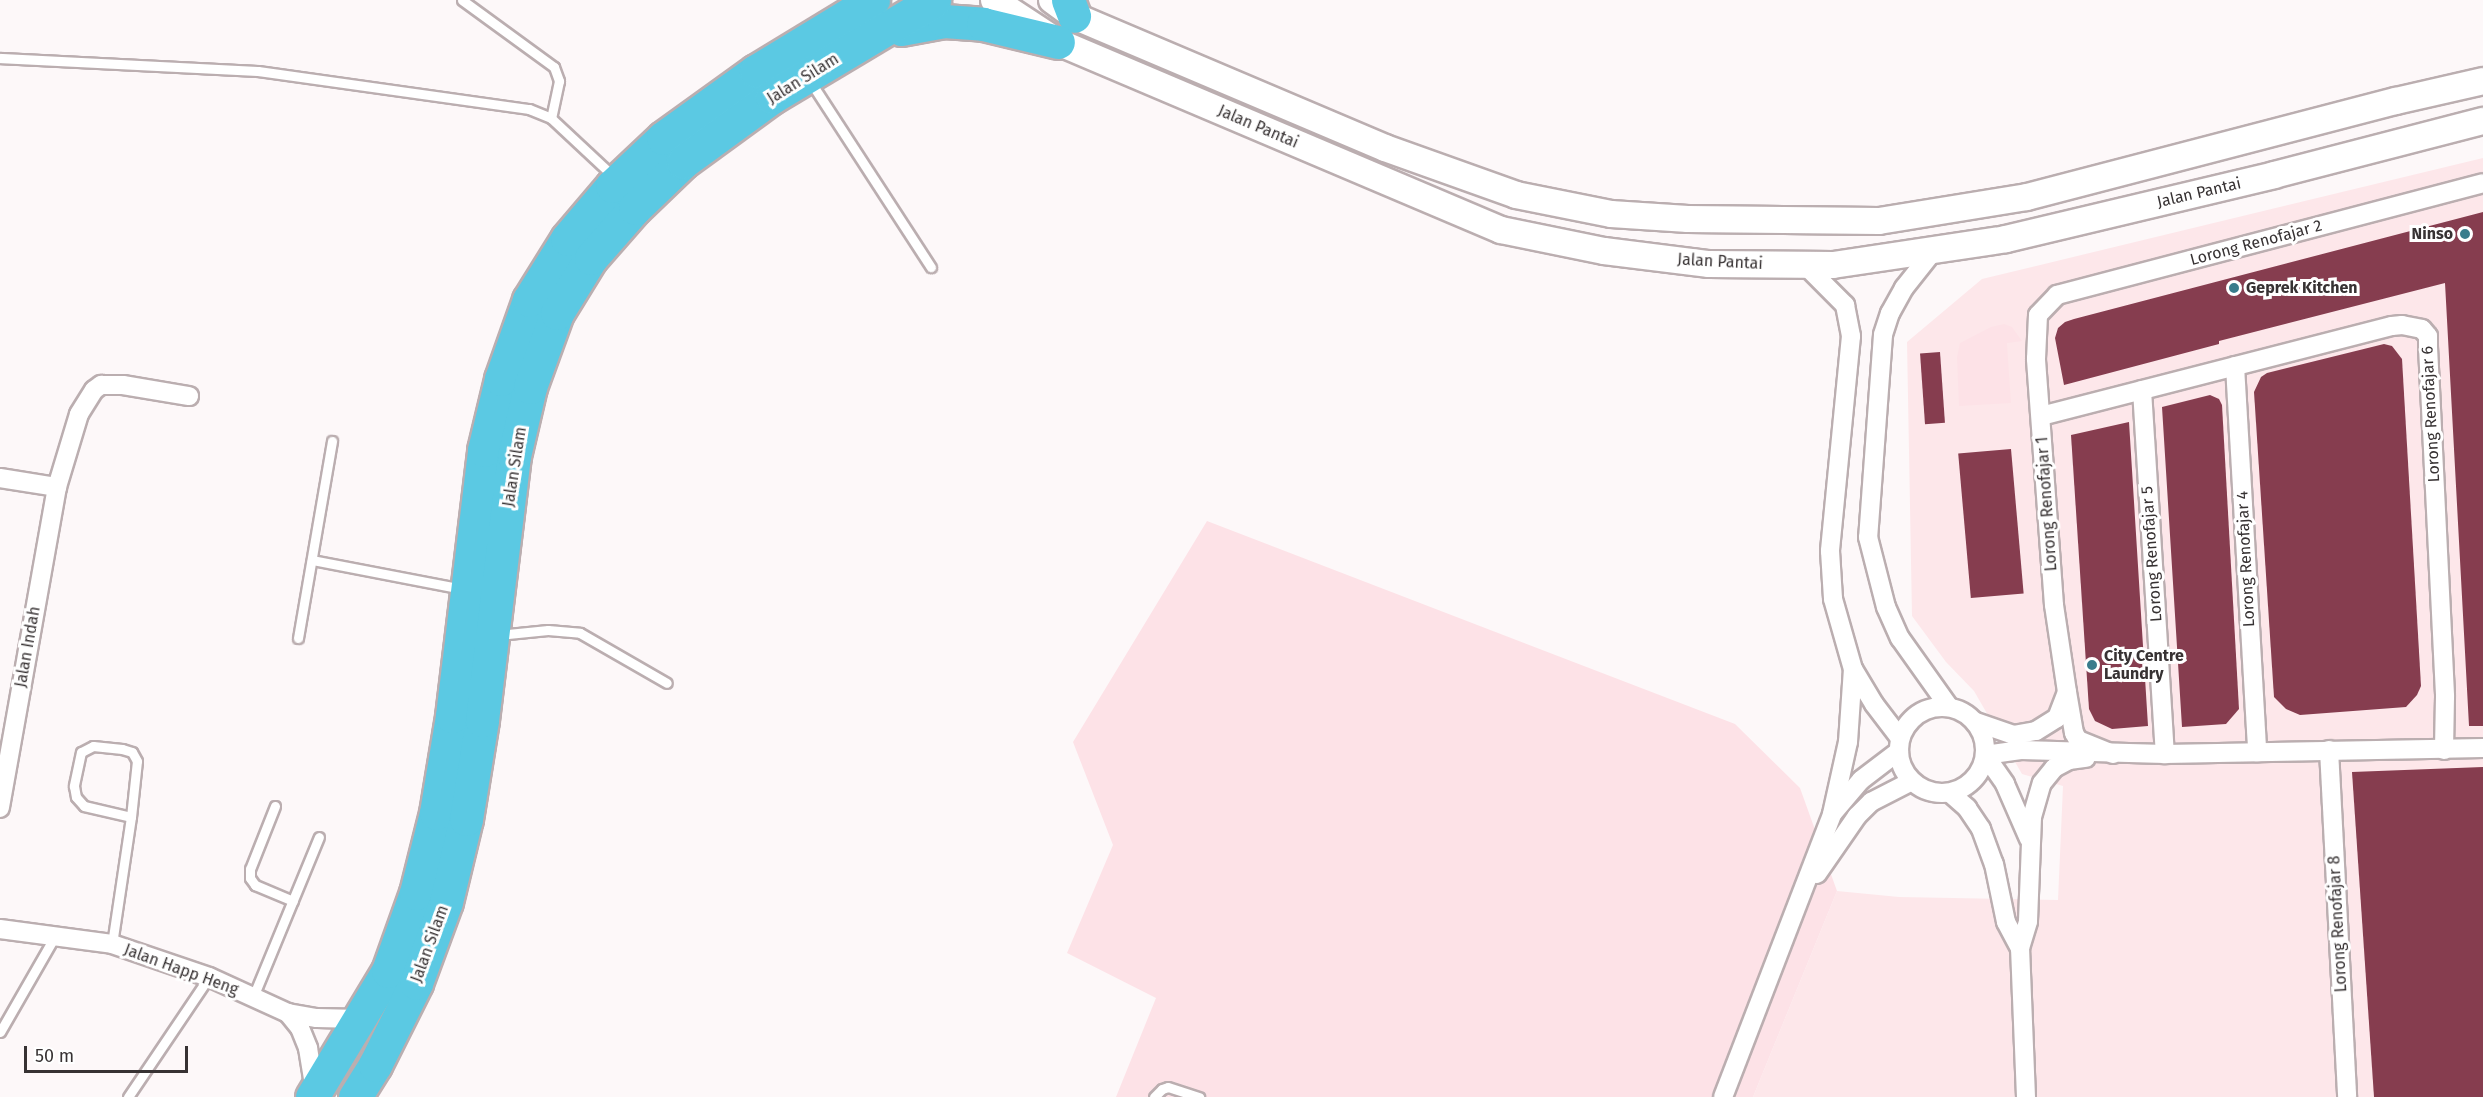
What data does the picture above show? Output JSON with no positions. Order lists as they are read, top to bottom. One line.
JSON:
{"streets":{"highway":["Jalan Silam"],"street":["Jalan Pantai","Lorong Renofajar 2","Lorong Renofajar 6","Lorong Renofajar 1","Lorong Renofajar 5","Lorong Renofajar 4","Jalan Indah","Lorong Renofajar 8","Jalan Happ Heng"]},"crossings":[["Jalan Silam","Jalan Happ Heng"],["Lorong Renofajar 2","Lorong Renofajar 1"],["Lorong Renofajar 6","Lorong Renofajar 1"],["Lorong Renofajar 6","Lorong Renofajar 5"],["Lorong Renofajar 6","Lorong Renofajar 4"]],"places":["Ninso","Geprek Kitchen","City Centre Laundry"],"scale_bar":"50 m"}
